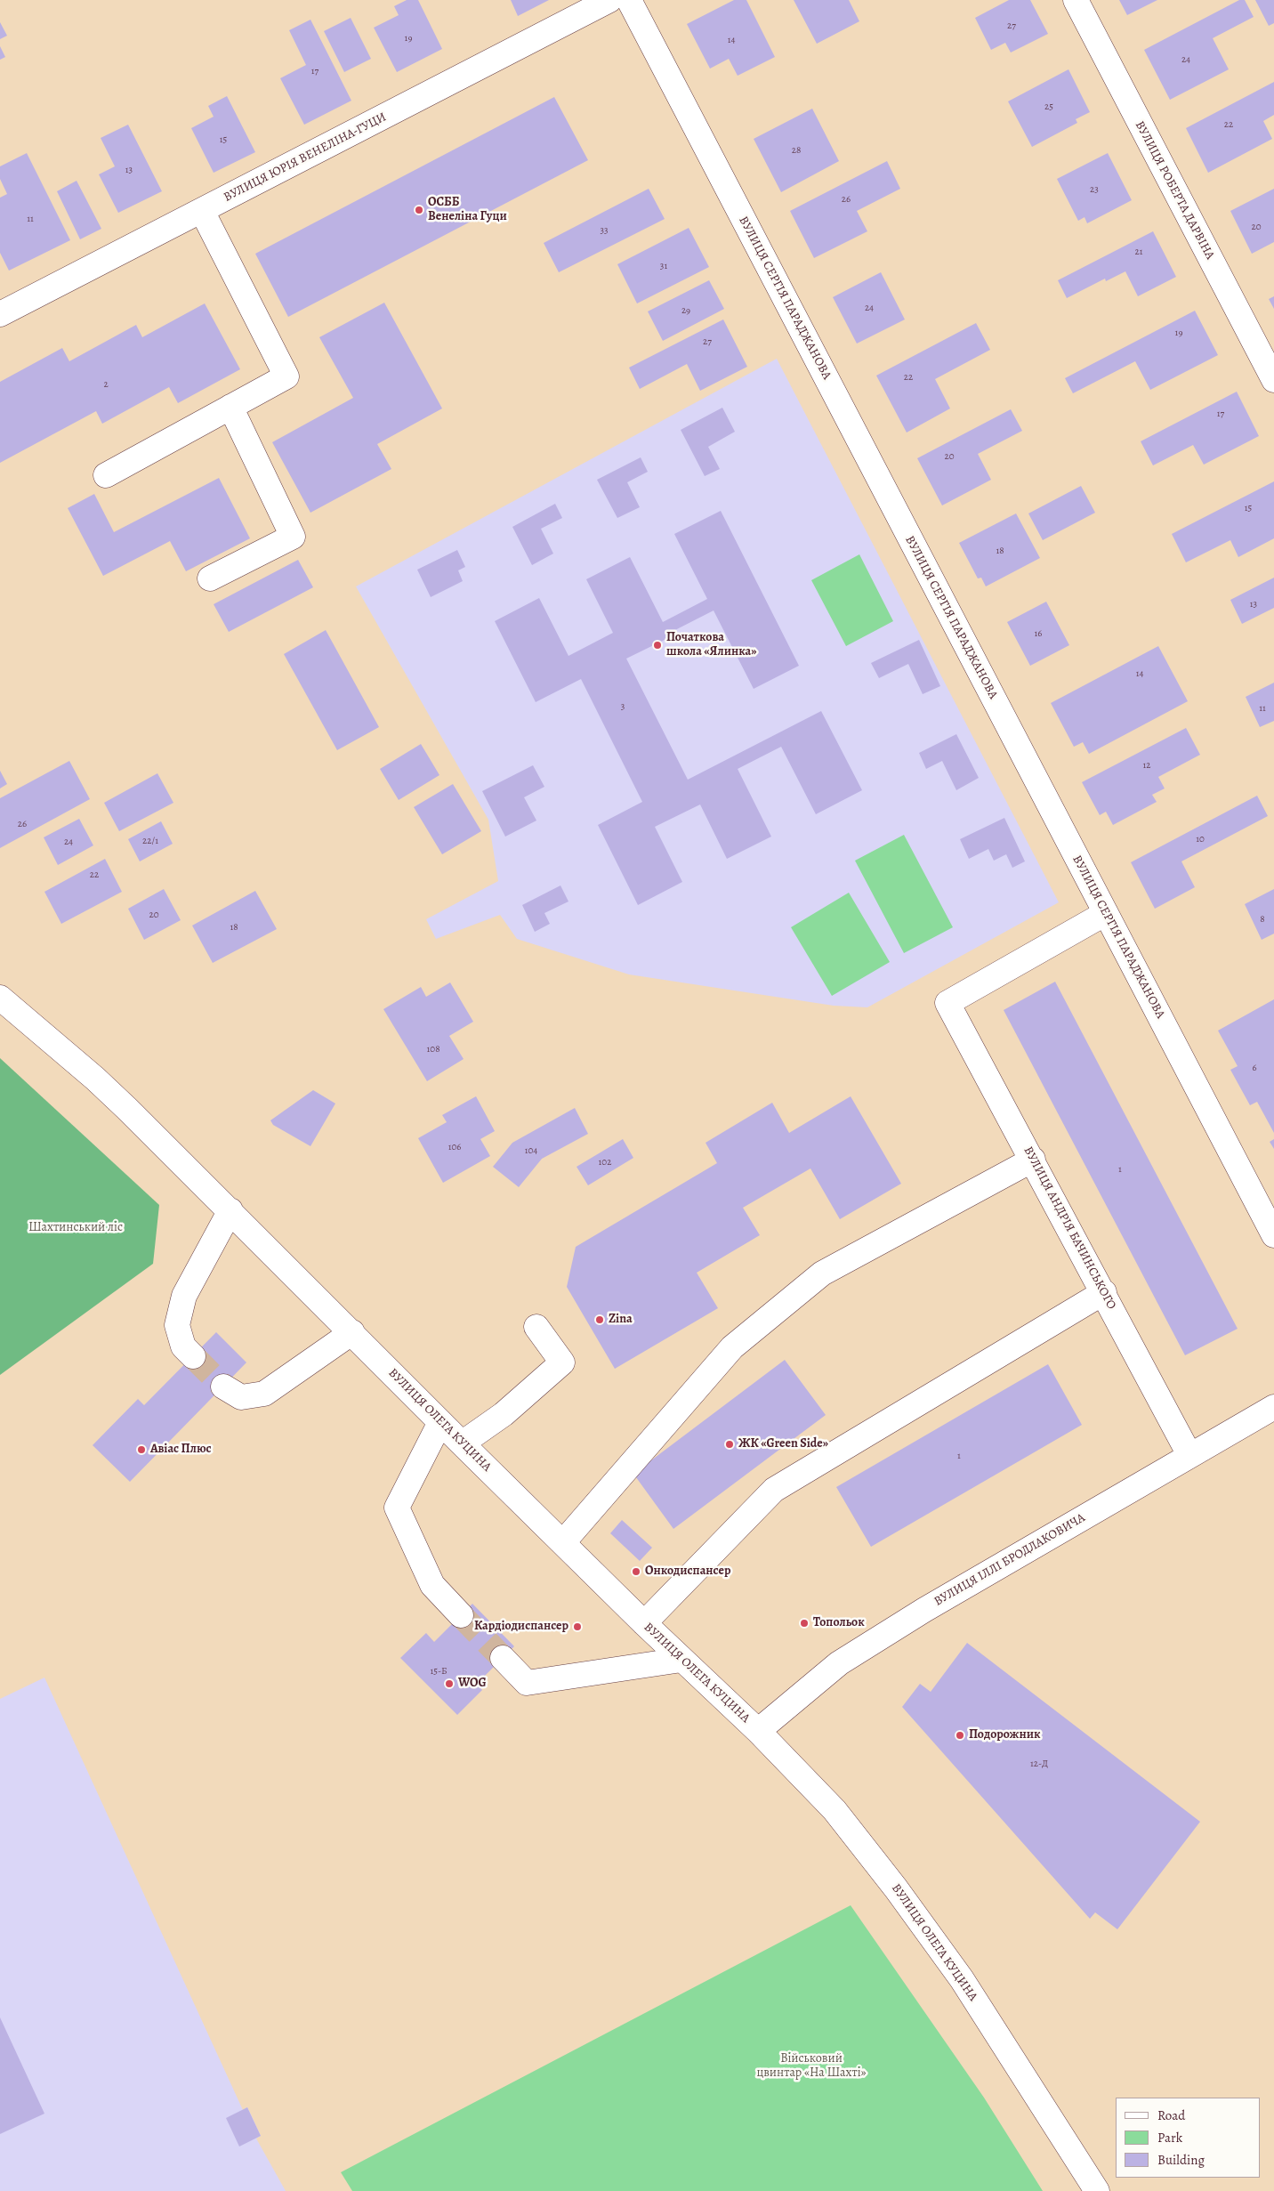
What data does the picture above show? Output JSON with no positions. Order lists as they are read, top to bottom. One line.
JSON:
{"streets":{"street":["ВУЛИЦЯ ЮРІЯ ВЕНЕЛІНА-ГУЦИ","ВУЛИЦЯ РОБЕРТА ДАРВІНА","ВУЛИЦЯ СЕРГІЯ ПАРАДЖАНОВА","ВУЛИЦЯ АНДРІЯ БАЧИНСЬКОГО","ВУЛИЦЯ ОЛЕГА КУЦИНА","ВУЛИЦЯ ІЛЛІ БРОДЛАКОВИЧА"]},"crossings":[["ВУЛИЦЯ СЕРГІЯ ПАРАДЖАНОВА","ВУЛИЦЯ АНДРІЯ БАЧИНСЬКОГО"],["ВУЛИЦЯ АНДРІЯ БАЧИНСЬКОГО","ВУЛИЦЯ ІЛЛІ БРОДЛАКОВИЧА"],["ВУЛИЦЯ ОЛЕГА КУЦИНА","ВУЛИЦЯ ІЛЛІ БРОДЛАКОВИЧА"]],"parks":["Шахтинський ліс","Військовий цвинтар «На Шахті»"],"places":["ОСББ Венеліна Гуци","Початкова школа «Ялинка»","Zina","ЖК «Green Side»","Авіас Плюс","Онкодиспансер","Топольок","Кардіодиспансер","WOG","Подорожник"],"house_numbers":["27","19","14","24","17","25","22","15","28","13","23","26","11","20","33","21","31","24","29","19","27","22","2","17","20","15","18","13","16","14","3","11","12","26","10","22/1","24","22","20","8","18","108","6","106","104","102","1","1","15-Б","12-Д"],"legend":["Road","Park","Building"]}
